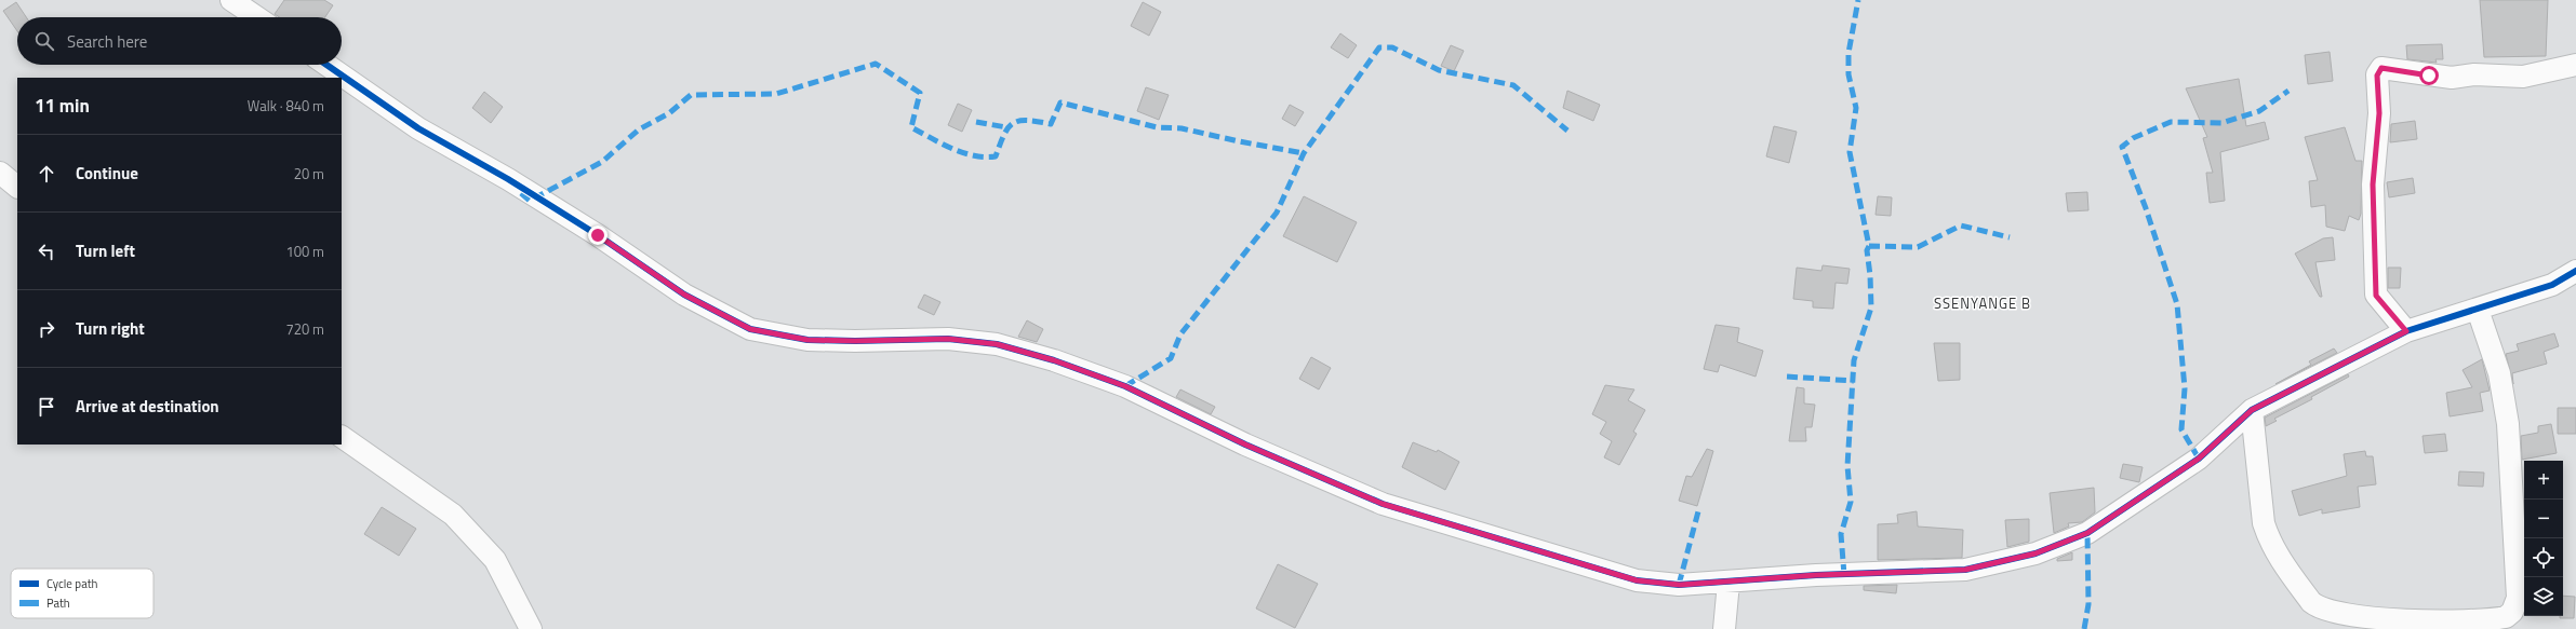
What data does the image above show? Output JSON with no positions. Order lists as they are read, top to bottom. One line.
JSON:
{"districts":["SSENYANGE B"],"legend":["Cycle path","Path"],"page":{"search":"Search here","heading":["11 min","Walk · 840 m"],"list":[["Continue","20 m"],["Turn left","100 m"],["Turn right","720 m"],"Arrive at destination"],"map_buttons":["+","−"]}}
